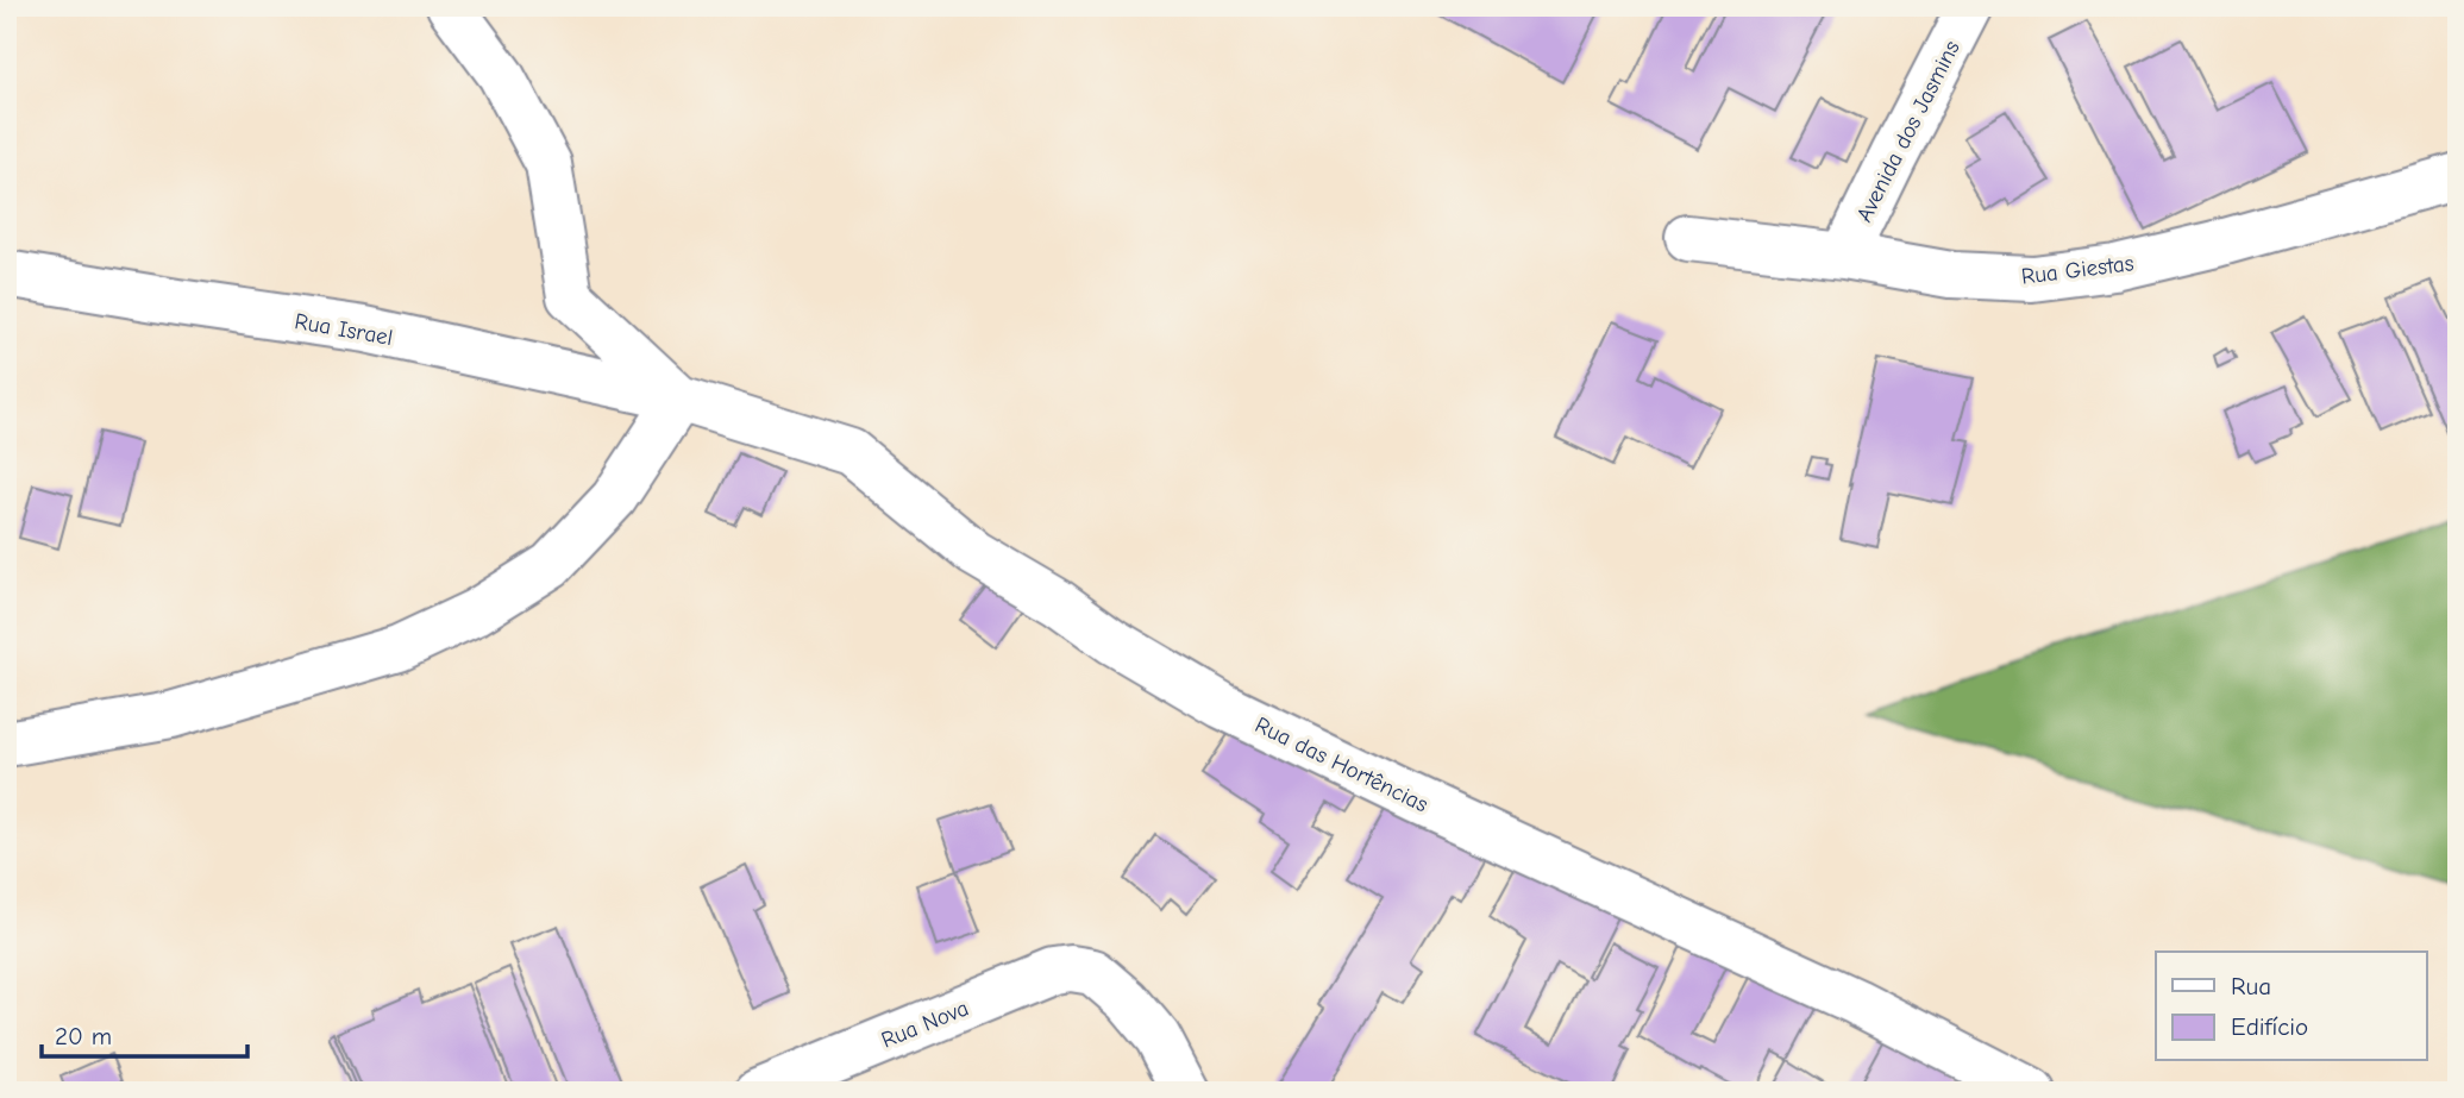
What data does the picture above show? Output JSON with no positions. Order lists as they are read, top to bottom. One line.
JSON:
{"streets":{"street":["Avenida dos Jasmins","Rua Giestas","Rua Israel","Rua das Hortências","Rua Nova"]},"crossings":[["Avenida dos Jasmins","Rua Giestas"],["Rua Israel","Rua das Hortências"]],"legend":["Rua","Edifício"],"scale_bar":"20 m"}
